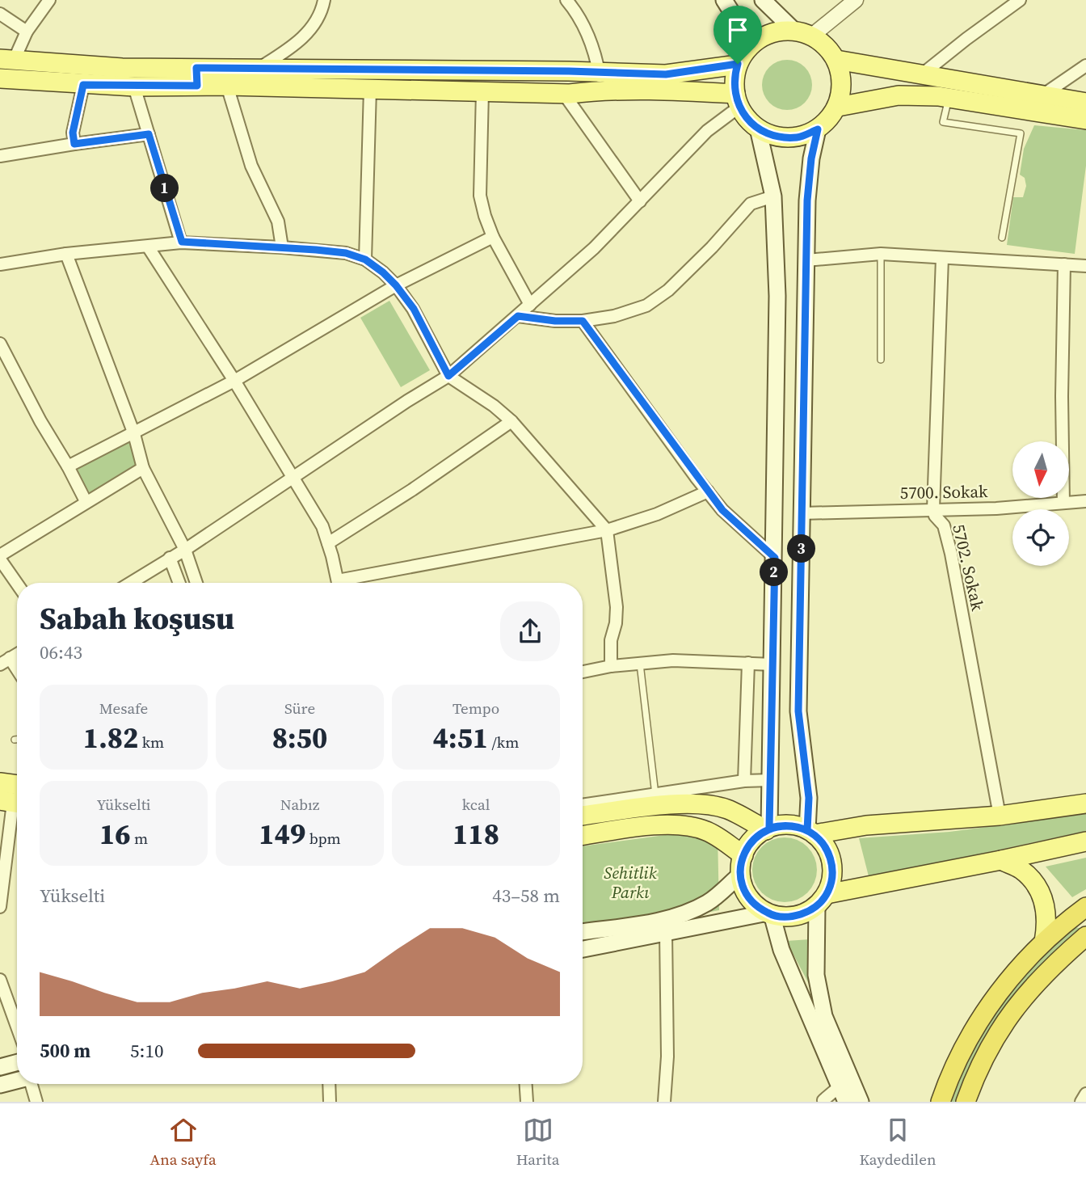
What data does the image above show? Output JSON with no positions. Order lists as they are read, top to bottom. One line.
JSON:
{"streets":{"street":["5700. Sokak","5702. Sokak"]},"crossings":[["5700. Sokak","5702. Sokak"]],"parks":["Sehitlik Parkı"],"north":"bottom","page":{"pins":["1","3","2"],"heading":["Sabah koşusu","06:43"],"stats":[["Mesafe","1.82 km"],["Süre","8:50"],["Tempo","4:51 /km"],["Yükselti","16 m"],["Nabız","149 bpm"],["kcal","118"]],"chart":["Yükselti","43–58 m"],"list":[{"name":"500 m","note":"5:10"}],"tabs":["Ana sayfa","Harita","Kaydedilen"]}}
